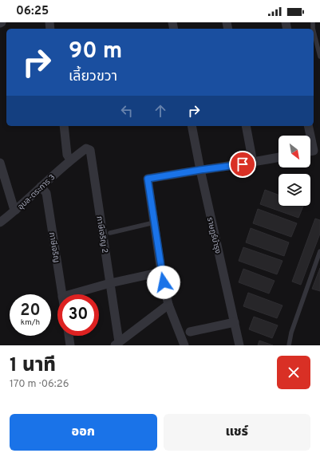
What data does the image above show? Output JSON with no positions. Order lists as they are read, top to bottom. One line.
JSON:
{"streets":{"street":["อุบล-ตระการ 3","ภาษีเจริญ 2","ราษฎร์บำรุง","ภาษีเจริญ"]},"crossings":[["อุบล-ตระการ 3","ภาษีเจริญ 2"],["อุบล-ตระการ 3","ภาษีเจริญ"]],"north":"bottom right","page":{"status":"06:25","turn":["90 m","เลี้ยวขวา"],"speed":"20 km/h","limit":"30","heading":["1 นาที","170 m · 06:26"],"buttons":["ออก","แชร์"]}}
